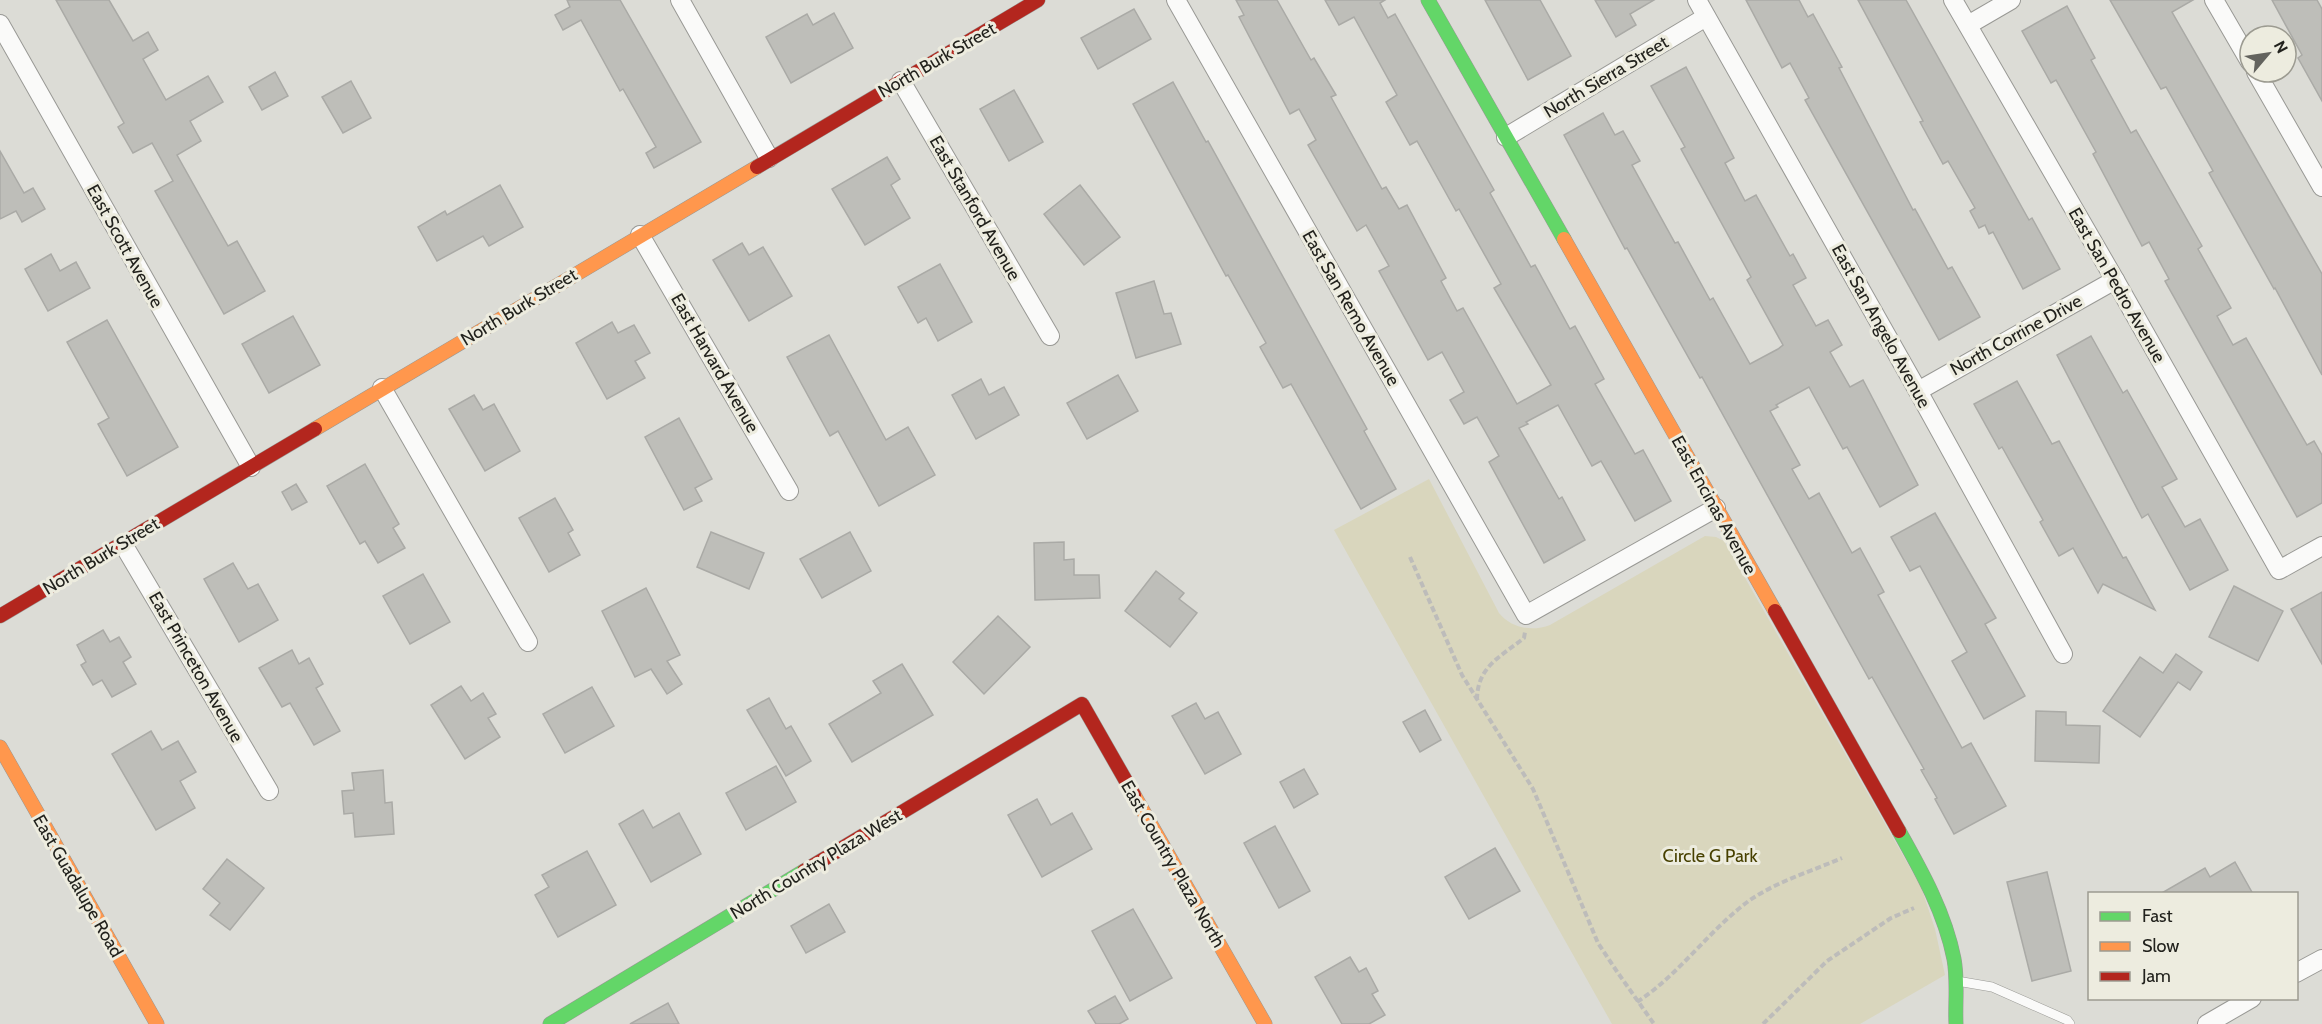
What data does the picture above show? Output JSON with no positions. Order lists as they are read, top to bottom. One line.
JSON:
{"streets":{"street":["North Burk Street","North Sierra Street","East Stanford Avenue","East Scott Avenue","East San Pedro Avenue","East San Remo Avenue","East San Angelo Avenue","North Corrine Drive","East Harvard Avenue","East Encinas Avenue","East Princeton Avenue","North Country Plaza West","East Country Plaza North","East Guadalupe Road"]},"crossings":[["North Burk Street","East Stanford Avenue"],["North Burk Street","East Scott Avenue"],["North Burk Street","East Harvard Avenue"],["North Burk Street","East Princeton Avenue"],["North Sierra Street","East San Angelo Avenue"],["North Sierra Street","East Encinas Avenue"],["East San Pedro Avenue","North Corrine Drive"],["East San Angelo Avenue","North Corrine Drive"],["North Country Plaza West","East Country Plaza North"]],"parks":["Circle G Park"],"legend":["Fast","Slow","Jam"],"north":"top right"}
